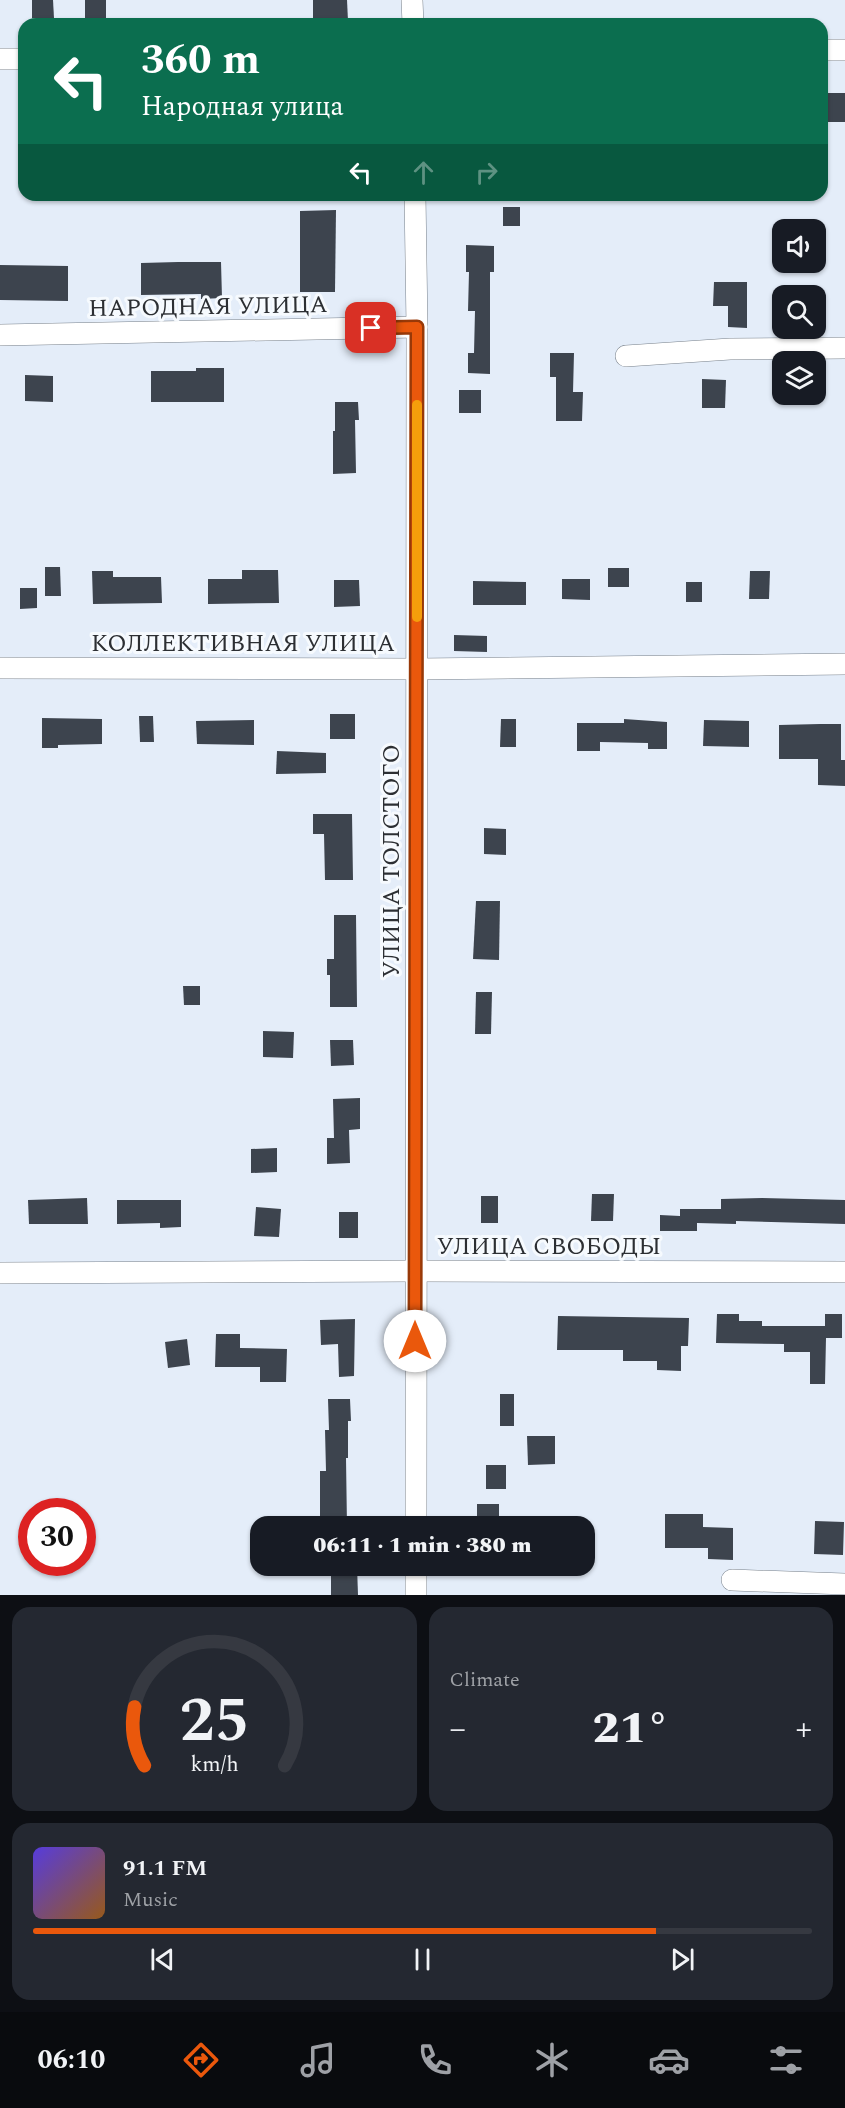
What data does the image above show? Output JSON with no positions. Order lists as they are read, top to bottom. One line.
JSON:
{"streets":{"street":["НАРОДНАЯ УЛИЦА","КОЛЛЕКТИВНАЯ УЛИЦА","УЛИЦА ТОЛСТОГО","УЛИЦА СВОБОДЫ"]},"crossings":[["НАРОДНАЯ УЛИЦА","УЛИЦА ТОЛСТОГО"],["КОЛЛЕКТИВНАЯ УЛИЦА","УЛИЦА ТОЛСТОГО"],["УЛИЦА ТОЛСТОГО","УЛИЦА СВОБОДЫ"]],"page":{"turn":["360 m","Народная улица"],"limit":"30","trip":"06:11 · 1 min · 380 m","tile":"Climate","heat":["−","21°","+"],"song":["91.1 FM","Music"],"tabs":"06:10","gauge":["25","km/h"]}}
